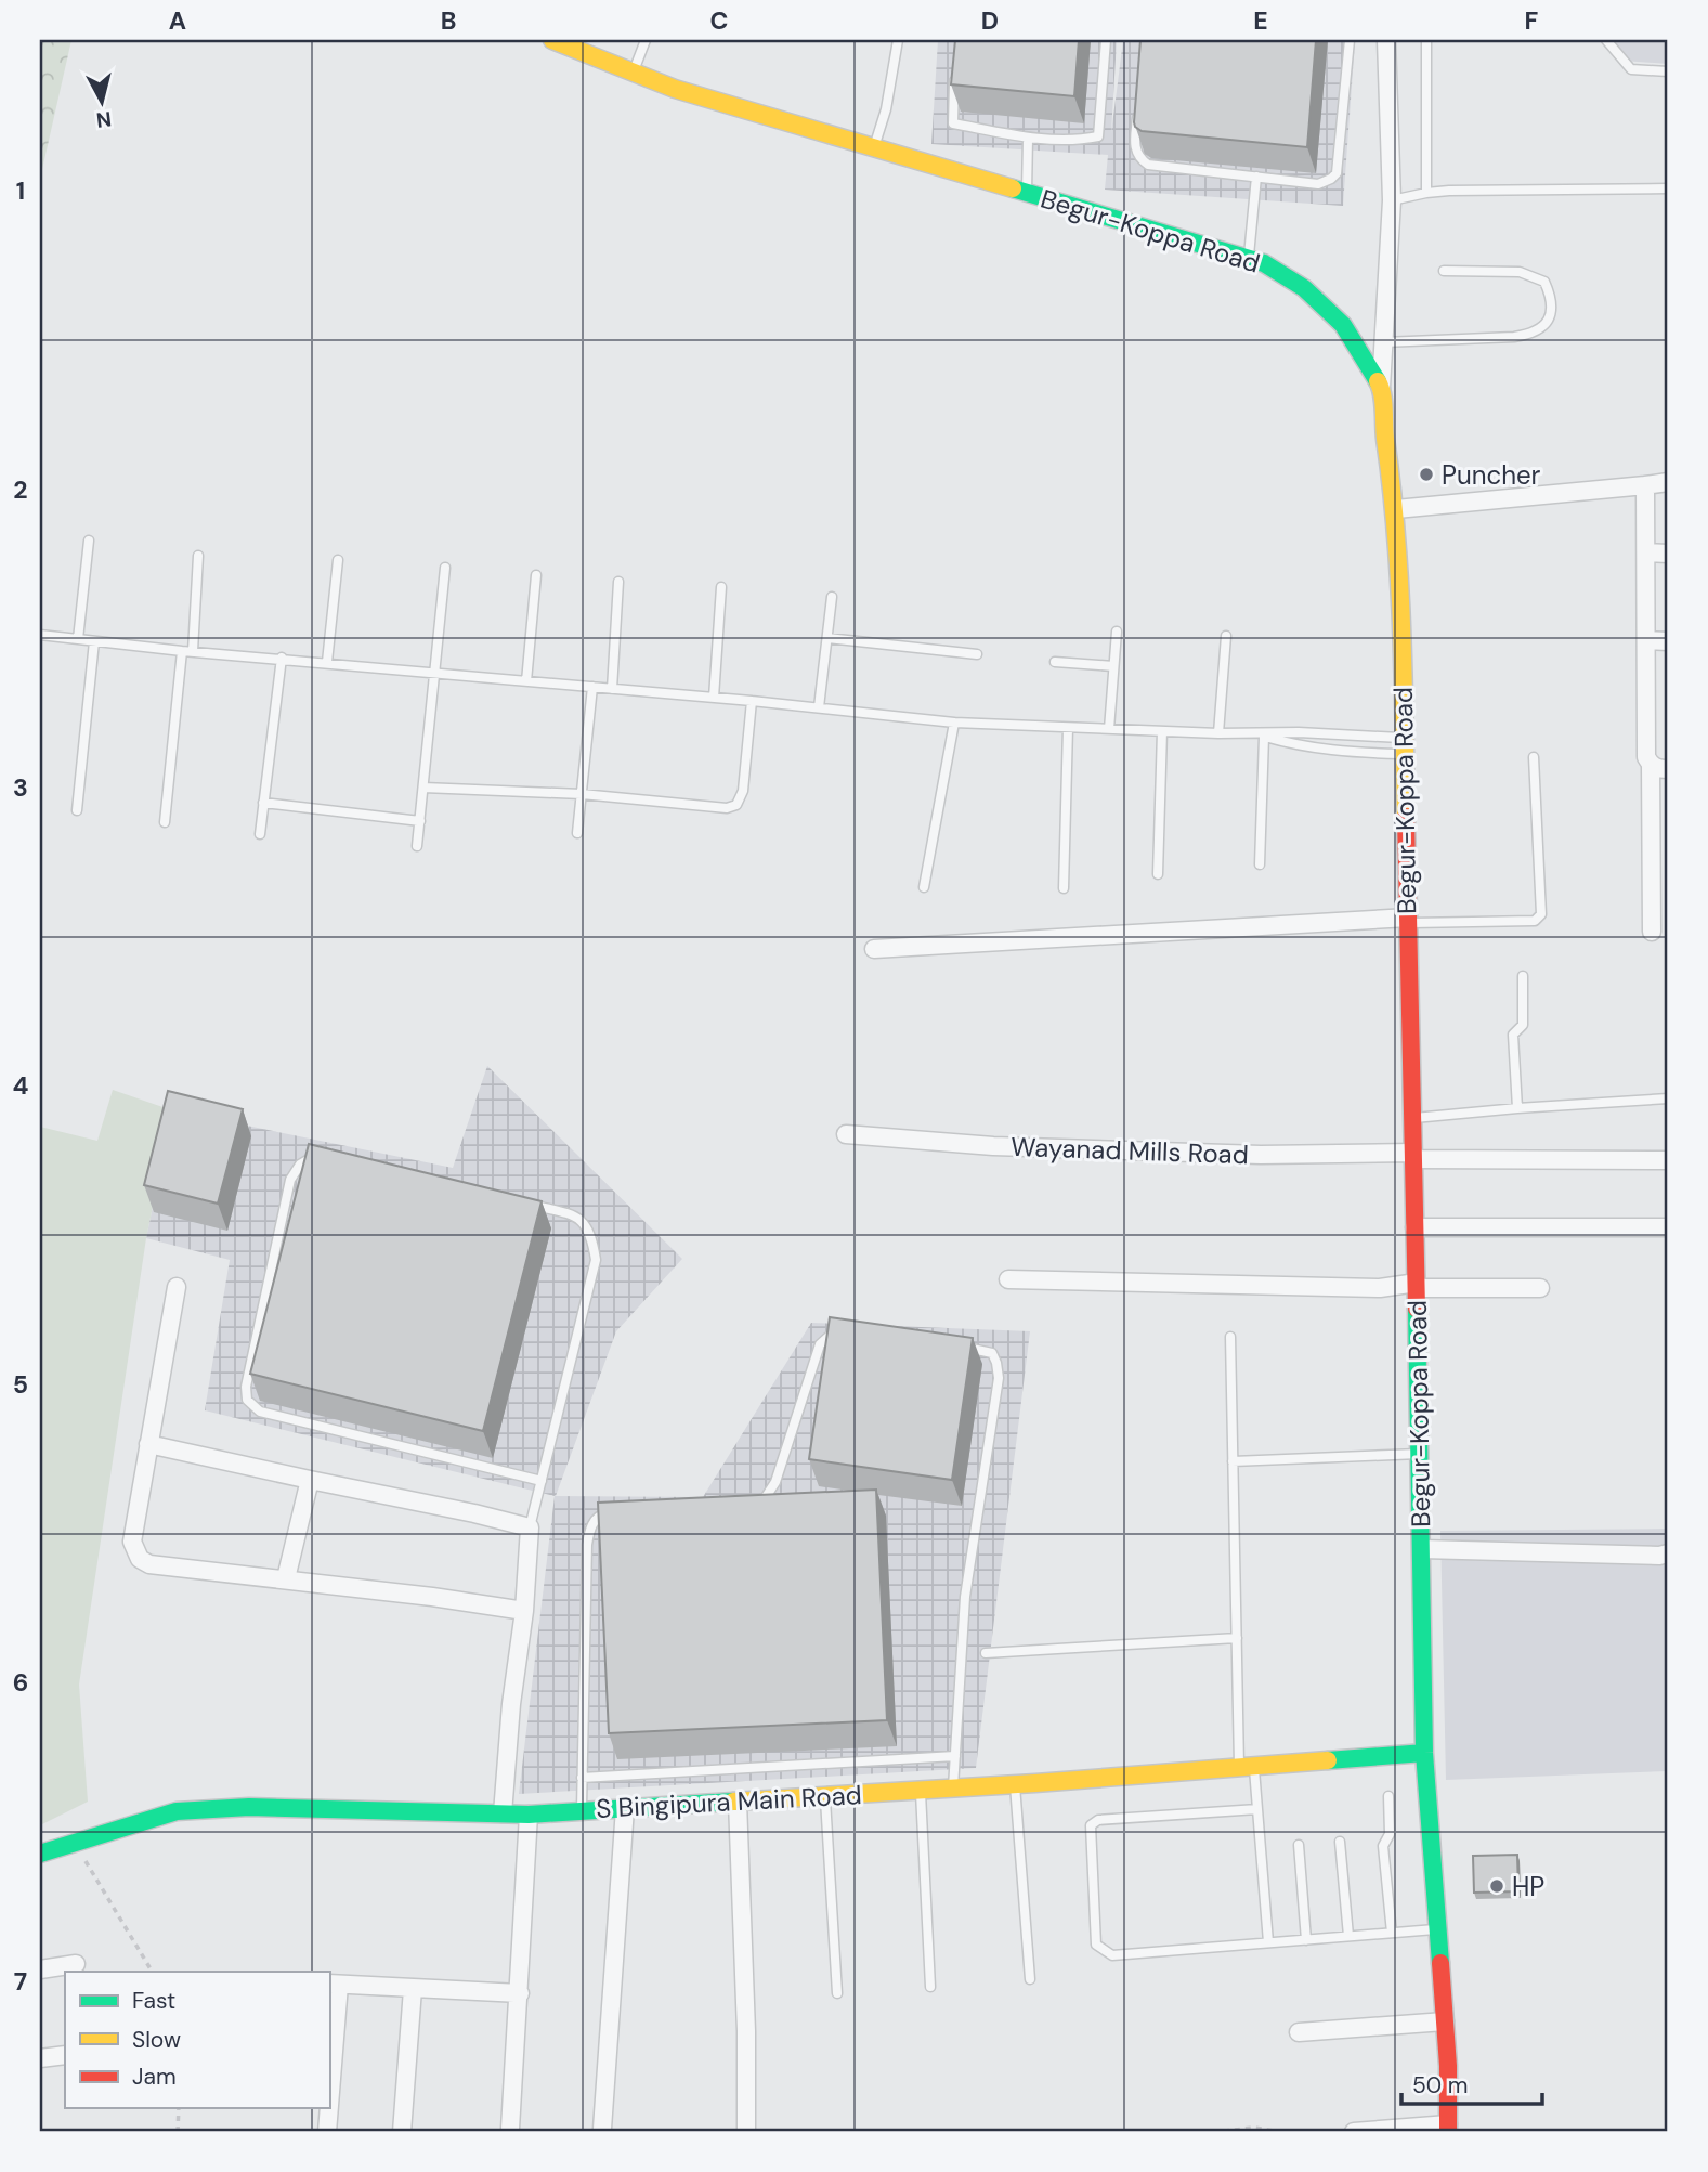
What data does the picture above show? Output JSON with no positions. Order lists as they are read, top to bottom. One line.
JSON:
{"streets":{"main road":["Begur-Koppa Road","S Bingipura Main Road"],"street":["Wayanad Mills Road"]},"crossings":[["Begur-Koppa Road","Wayanad Mills Road"],["Begur-Koppa Road","S Bingipura Main Road"]],"places":["Puncher","HP"],"legend":["Fast","Slow","Jam"],"scale_bar":"50 m","north":"bottom","grid":{"columns":["A","B","C","D","E","F"],"rows":["1","2","3","4","5","6","7"]}}
